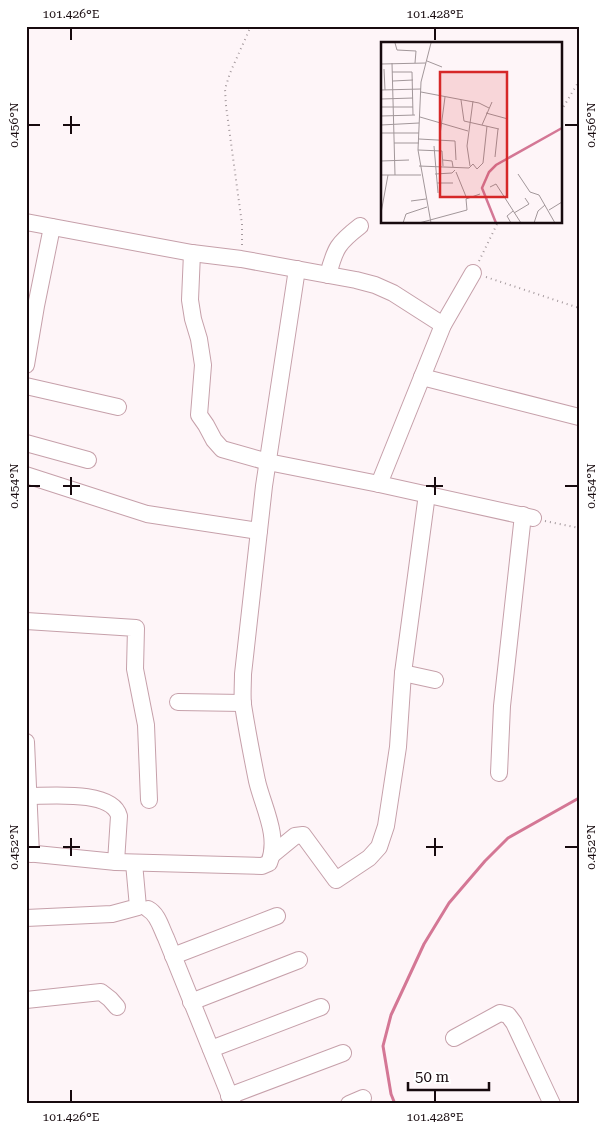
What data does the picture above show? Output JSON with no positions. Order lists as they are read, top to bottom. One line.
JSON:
{"scale_bar":"50 m","coordinates":["101.426°E","101.428°E","0.456°N","0.454°N","0.452°N"]}
